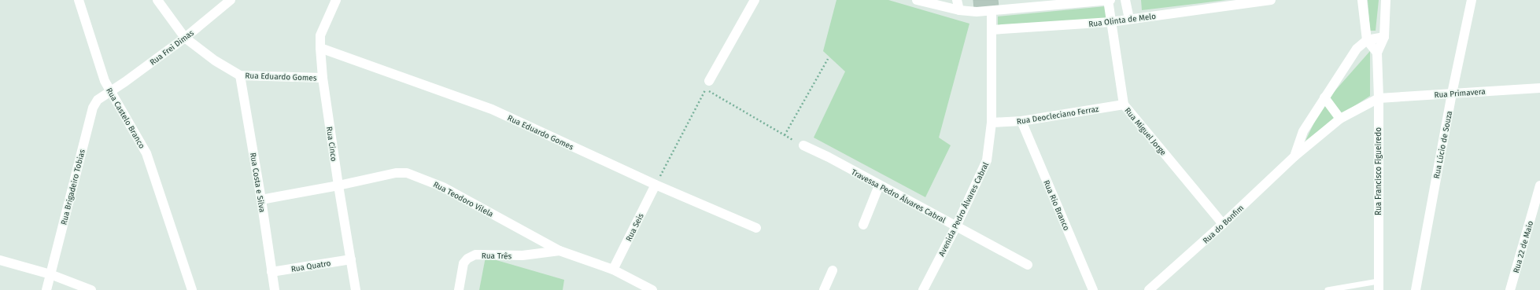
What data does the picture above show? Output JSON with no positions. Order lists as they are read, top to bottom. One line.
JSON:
{"streets":{"street":["Rua Olinta de Melo","Rua Frei Dimas","Rua Eduardo Gomes","Rua Primavera","Rua Deocleciano Ferraz","Rua Castelo Branco","Rua Miguel Jorge","Rua Cinco","Rua Lúcio de Souza","Rua Francisco Figueiredo","Rua Costa e Silva","Rua Brigadeiro Tobias","Travessa Pedro Álvares Cabral","Rua Teodoro Vilela","Rua Rio Branco","Avenida Pedro Álvares Cabral","Rua do Bonfim","Rua Seis","Rua 22 de Maio","Rua Três","Rua Quatro"]},"crossings":[["Rua Olinta de Melo","Rua Miguel Jorge"],["Rua Olinta de Melo","Avenida Pedro Álvares Cabral"],["Rua Frei Dimas","Rua Eduardo Gomes"],["Rua Frei Dimas","Rua Castelo Branco"],["Rua Frei Dimas","Rua Brigadeiro Tobias"],["Rua Eduardo Gomes","Rua Cinco"],["Rua Eduardo Gomes","Rua Costa e Silva"],["Rua Eduardo Gomes","Rua Seis"],["Rua Primavera","Rua Lúcio de Souza"],["Rua Primavera","Rua Francisco Figueiredo"],["Rua Primavera","Rua do Bonfim"],["Rua Deocleciano Ferraz","Rua Miguel Jorge"],["Rua Deocleciano Ferraz","Rua Rio Branco"],["Rua Deocleciano Ferraz","Avenida Pedro Álvares Cabral"],["Rua Castelo Branco","Rua Brigadeiro Tobias"],["Rua Miguel Jorge","Rua do Bonfim"],["Rua Cinco","Rua Teodoro Vilela"],["Rua Cinco","Rua Quatro"],["Rua Francisco Figueiredo","Rua do Bonfim"],["Rua Costa e Silva","Rua Teodoro Vilela"],["Rua Costa e Silva","Rua Quatro"],["Travessa Pedro Álvares Cabral","Avenida Pedro Álvares Cabral"],["Rua Teodoro Vilela","Rua Seis"],["Rua Teodoro Vilela","Rua Três"]]}
